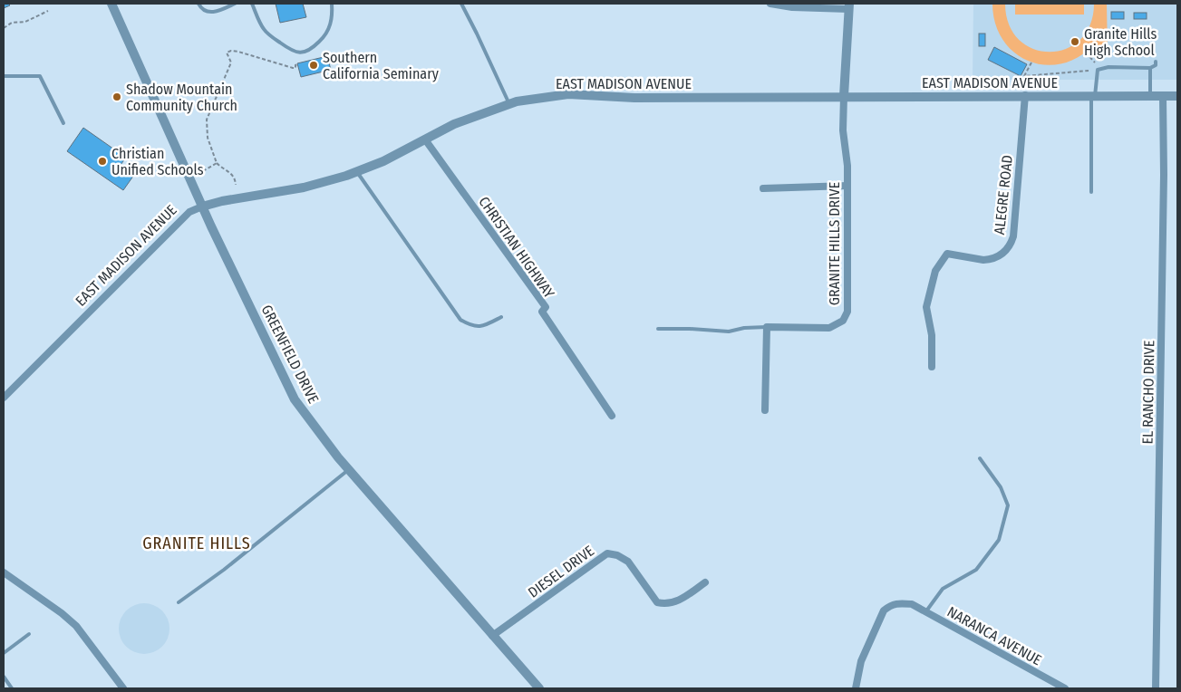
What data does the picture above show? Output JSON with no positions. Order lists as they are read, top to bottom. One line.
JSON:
{"streets":{"street":["EAST MADISON AVENUE","ALEGRE ROAD","GRANITE HILLS DRIVE","CHRISTIAN HIGHWAY","GREENFIELD DRIVE","EL RANCHO DRIVE","DIESEL DRIVE","NARANCA AVENUE"]},"crossings":[["EAST MADISON AVENUE","ALEGRE ROAD"],["EAST MADISON AVENUE","GRANITE HILLS DRIVE"],["EAST MADISON AVENUE","CHRISTIAN HIGHWAY"],["EAST MADISON AVENUE","GREENFIELD DRIVE"],["EAST MADISON AVENUE","EL RANCHO DRIVE"],["GREENFIELD DRIVE","DIESEL DRIVE"]],"districts":["GRANITE HILLS"],"places":["Granite Hills High School","Southern California Seminary","Shadow Mountain Community Church","Christian Unified Schools"]}
